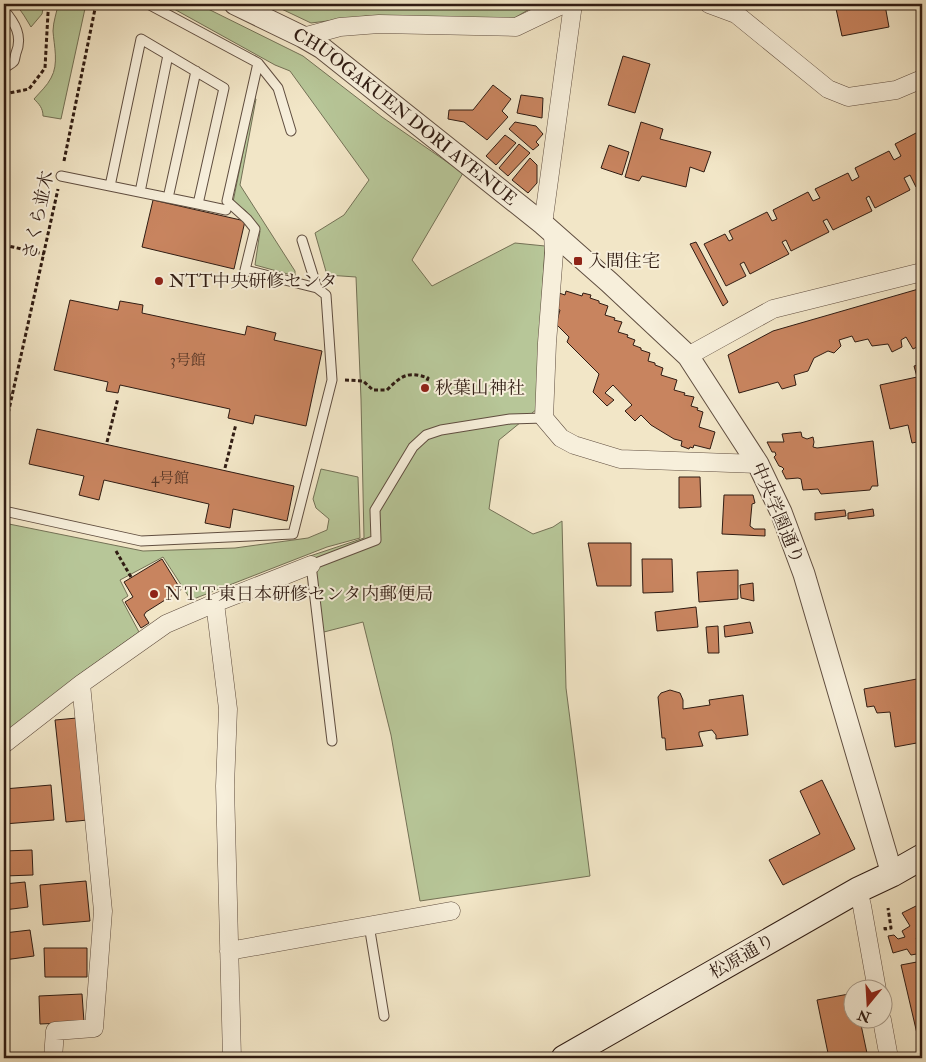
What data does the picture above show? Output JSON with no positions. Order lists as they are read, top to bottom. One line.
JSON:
{"streets":{"main road":["松原通り"],"street":["CHUOGAKUEN DORI AVENUE","中央学園通り"],"path":["さくら並木"]},"crossings":[["CHUOGAKUEN DORI AVENUE","中央学園通り"],["中央学園通り","松原通り"]],"places":{"transit":["入間住宅"],"other":["NTT中央研修センタ","秋葉山神社","ＮＴＴ東日本研修センタ内郵便局"]},"house_numbers":["3号館","4号館"],"north":"bottom"}
